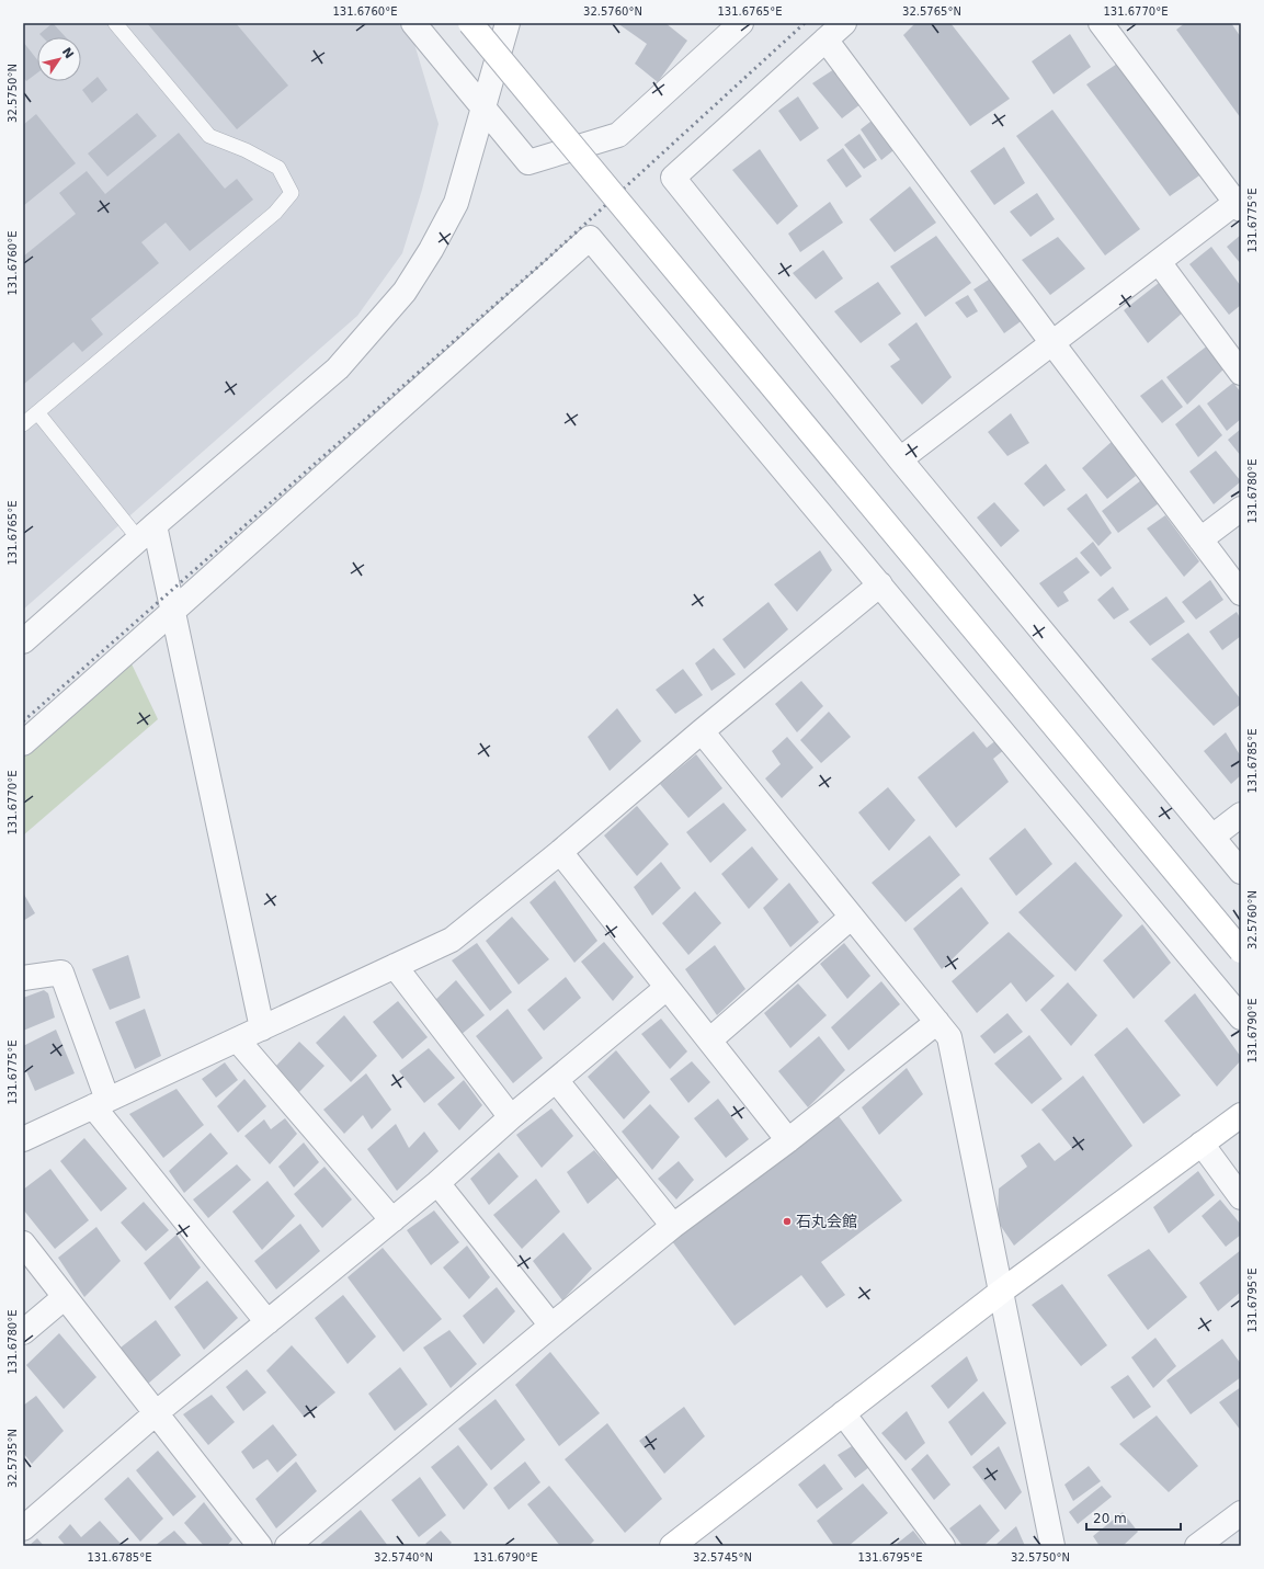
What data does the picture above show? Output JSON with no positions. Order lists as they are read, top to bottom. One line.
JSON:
{"places":["石丸会館"],"scale_bar":"20 m","north":"top right","coordinates":["131.6760°E","32.5760°N","131.6765°E","32.5765°N","131.6770°E","32.5750°N","131.6775°E","131.6780°E","131.6785°E","131.6790°E","131.6795°E","32.5735°N","32.5740°N","32.5745°N"]}
